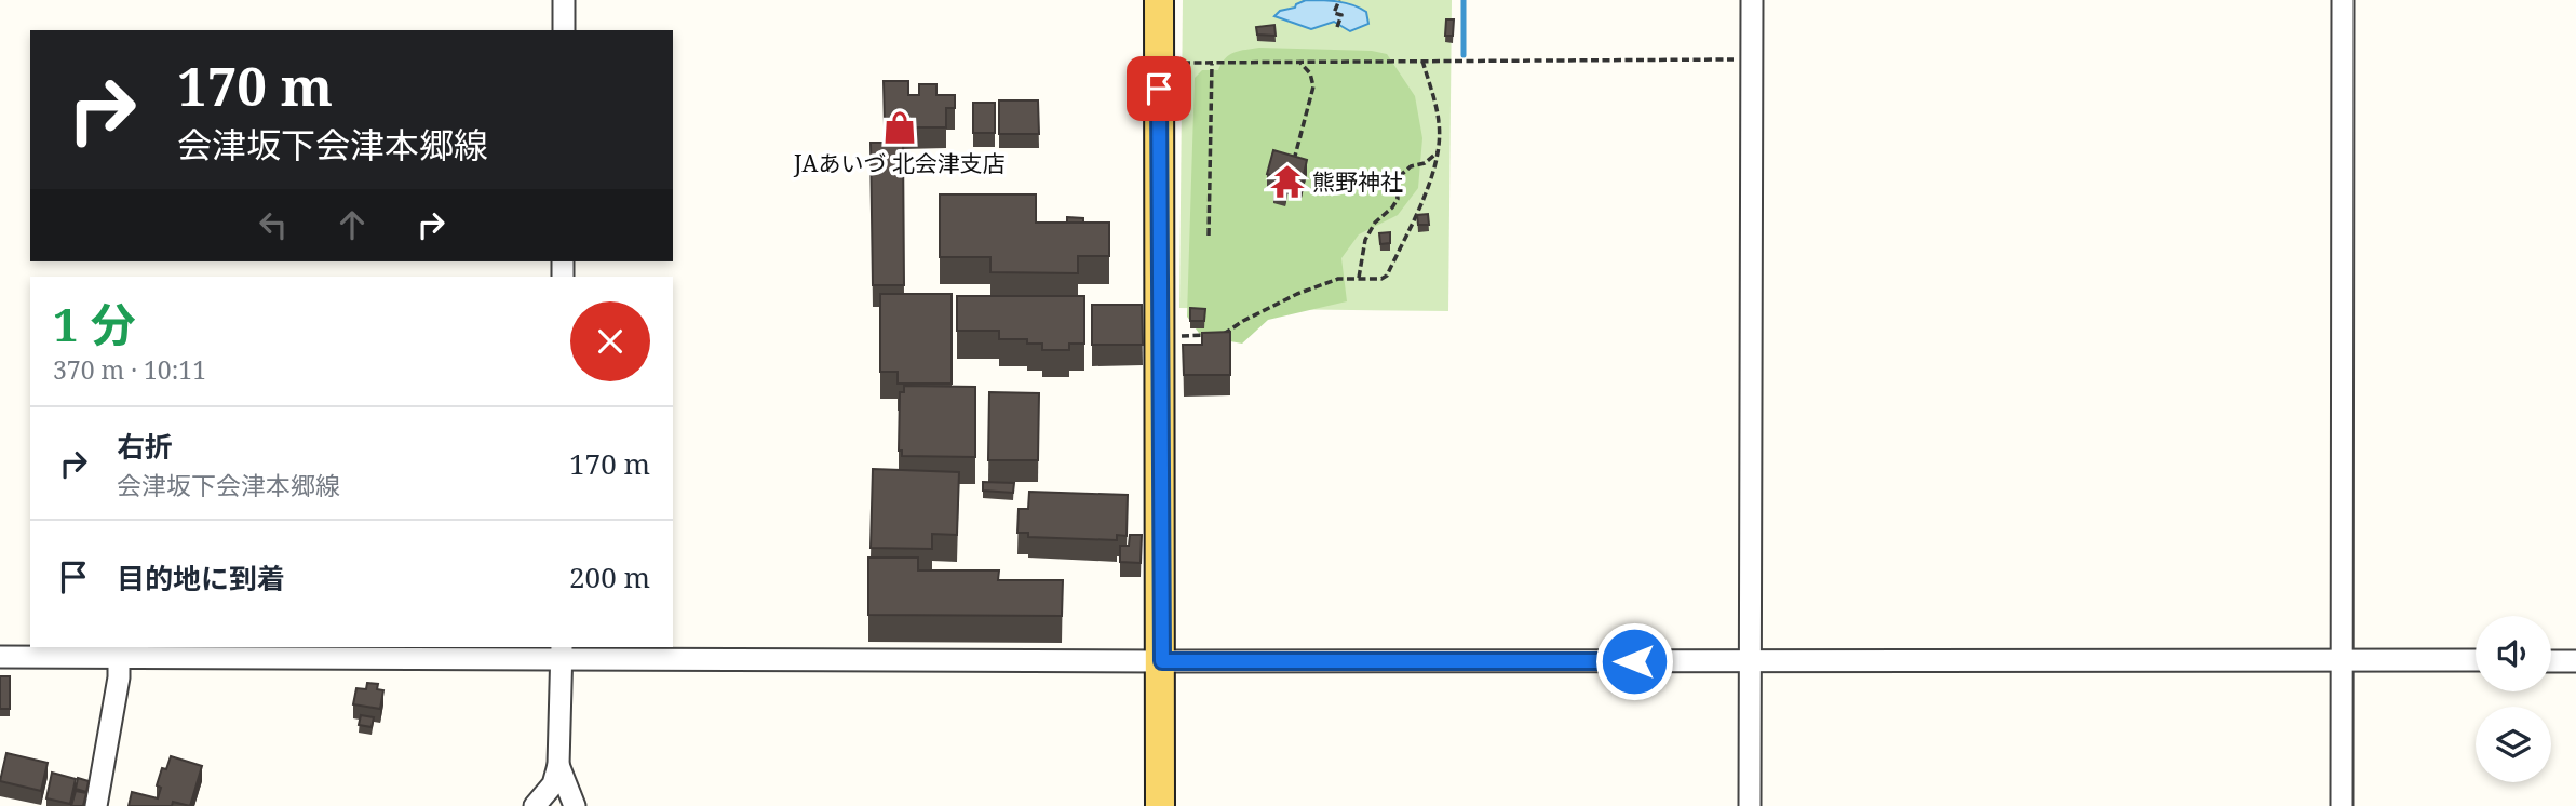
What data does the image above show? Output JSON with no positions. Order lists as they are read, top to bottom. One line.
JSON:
{"places":{"shop":["JAあいづ 北会津支店"],"temple":["熊野神社"]},"page":{"turn":["170 m","会津坂下会津本郷線"],"heading":["1 分","370 m · 10:11"],"list":[{"name":"右折","note":"会津坂下会津本郷線","value":"170 m"},{"name":"目的地に到着","value":"200 m"}]}}
